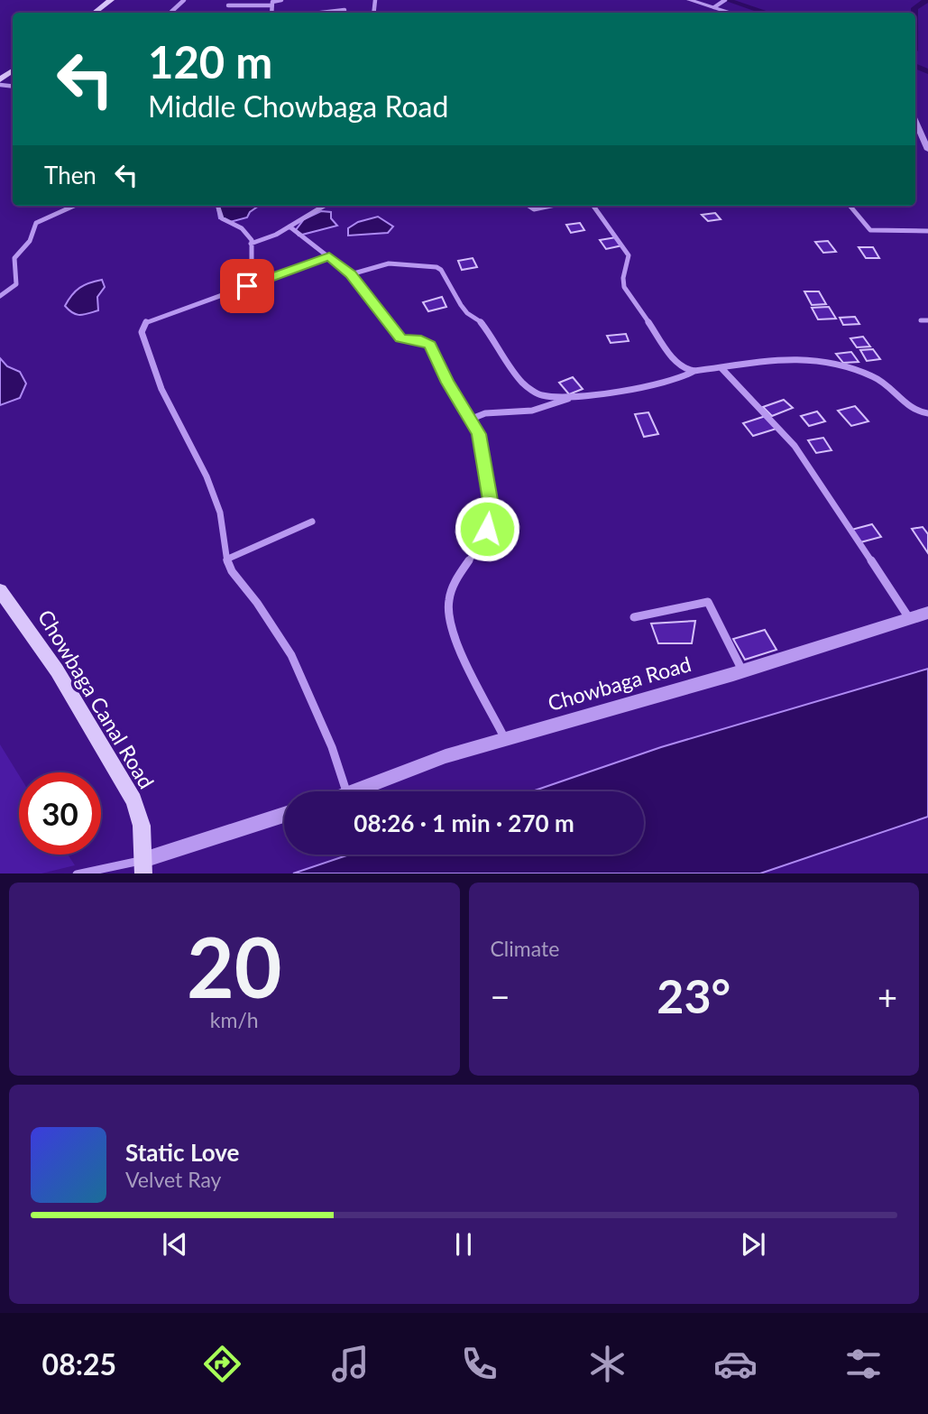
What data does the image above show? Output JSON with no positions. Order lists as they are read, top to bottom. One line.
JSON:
{"streets":{"main road":["Chowbaga Canal Road"],"street":["Chowbaga Road"]},"page":{"turn":["120 m","Middle Chowbaga Road"],"then":"Then","limit":"30","trip":"08:26 · 1 min · 270 m","tile":[["20","km/h"],"Climate"],"heat":["−","23°","+"],"song":["Static Love","Velvet Ray"],"tabs":"08:25"}}
